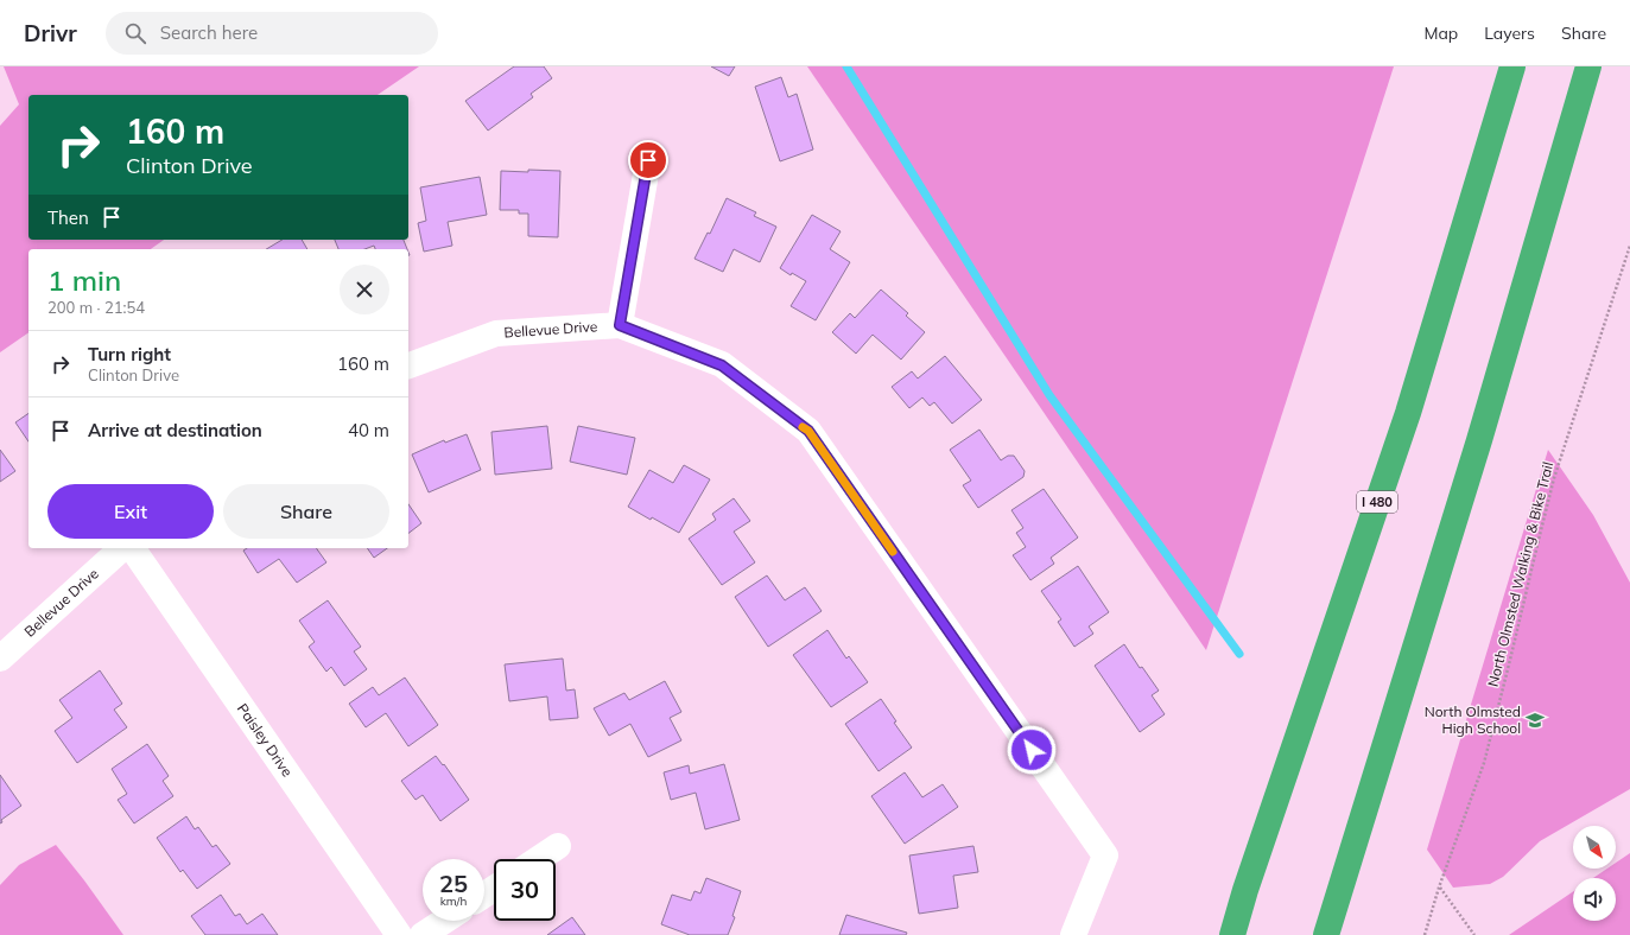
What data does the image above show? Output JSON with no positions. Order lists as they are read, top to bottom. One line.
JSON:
{"streets":{"highway":["I 480"],"street":["Bellevue Drive","Paisley Drive"],"path":["North Olmsted Walking & Bike Trail"]},"places":{"school or university":["North Olmsted High School"]},"north":"bottom right","page":{"header":"Drivr","search":"Search here","nav":["Map","Layers","Share"],"turn":["160 m","Clinton Drive"],"then":"Then","heading":["1 min","200 m · 21:54"],"list":[{"name":"Turn right","note":"Clinton Drive","value":"160 m"},{"name":"Arrive at destination","value":"40 m"}],"buttons":["Exit","Share"],"speed":"25 km/h","limit":"30"}}
